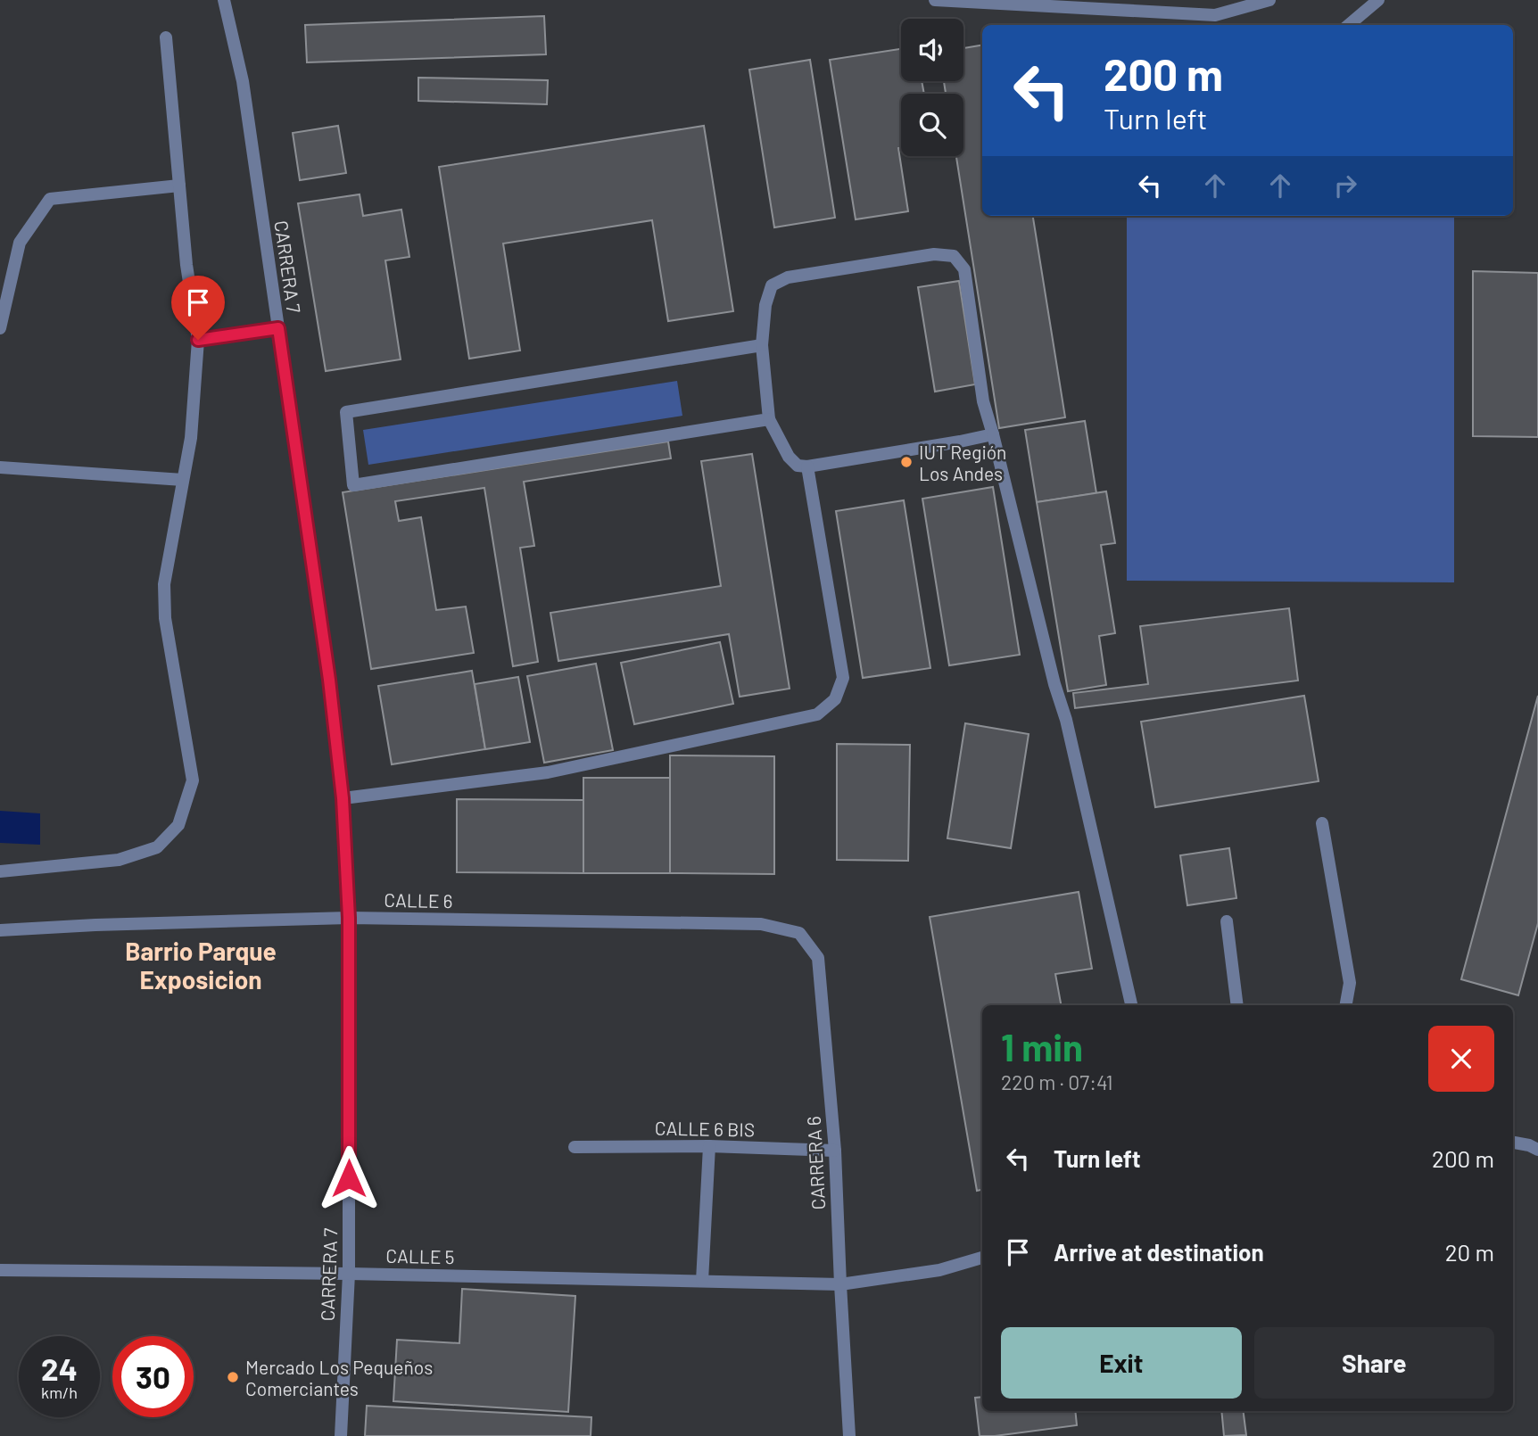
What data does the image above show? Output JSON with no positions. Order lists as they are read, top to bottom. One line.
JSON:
{"streets":{"street":["CARRERA 7","CALLE 6","CALLE 6 BIS","CARRERA 6","CALLE 5"]},"crossings":[["CARRERA 7","CALLE 6"],["CARRERA 7","CALLE 5"],["CALLE 6","CARRERA 6"],["CALLE 6 BIS","CARRERA 6"],["CARRERA 6","CALLE 5"]],"districts":["Barrio Parque Exposicion"],"places":["IUT Región Los Andes","Mercado Los Pequeños Comerciantes"],"page":{"turn":["200 m","Turn left"],"heading":["1 min","220 m · 07:41"],"list":[{"name":"Turn left","value":"200 m"},{"name":"Arrive at destination","value":"20 m"}],"buttons":["Exit","Share"],"speed":"24 km/h","limit":"30"}}
